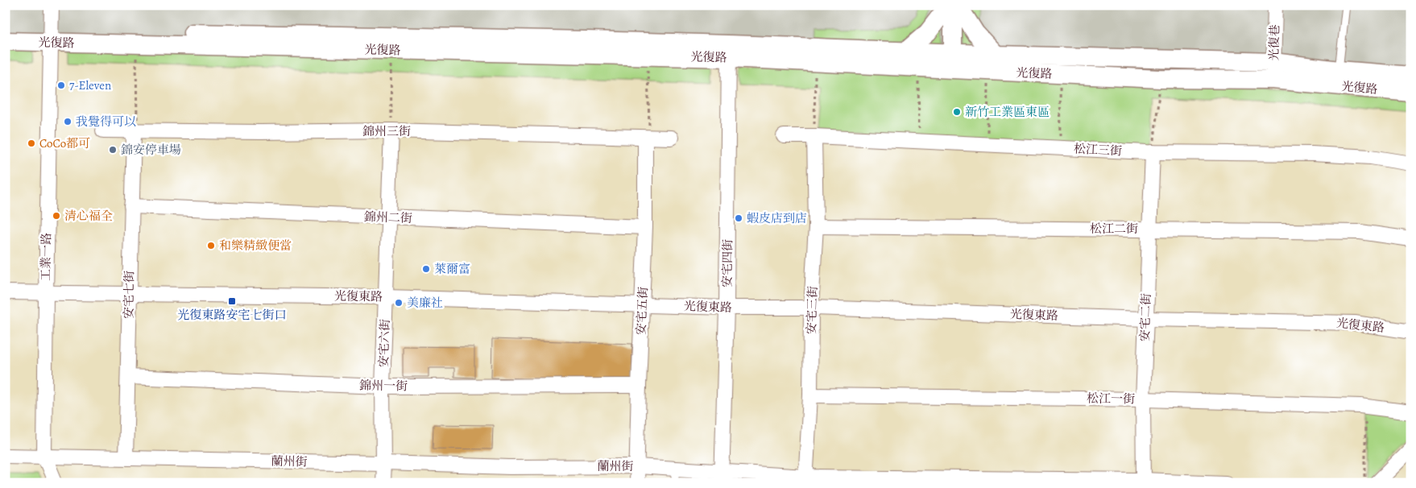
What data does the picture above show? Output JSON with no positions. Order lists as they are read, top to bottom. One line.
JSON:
{"streets":{"street":["光復路","光復巷","錦州三街","松江三街","錦州二街","松江二街","工業一路","安宅四街","安宅七街","光復東路","安宅三街","安宅五街","安宅二街","安宅六街","錦州一街","松江一街","蘭州街"]},"crossings":[["光復路","光復巷"],["光復路","工業一路"],["光復路","安宅四街"],["錦州三街","安宅七街"],["錦州三街","安宅五街"],["錦州三街","安宅六街"],["松江三街","安宅三街"],["松江三街","安宅二街"],["錦州二街","安宅七街"],["錦州二街","安宅五街"],["錦州二街","安宅六街"],["松江二街","安宅三街"],["松江二街","安宅二街"],["工業一路","光復東路"],["工業一路","蘭州街"],["安宅四街","光復東路"],["安宅四街","蘭州街"],["安宅七街","光復東路"],["安宅七街","錦州一街"],["安宅七街","蘭州街"],["光復東路","安宅三街"],["光復東路","安宅五街"],["光復東路","安宅二街"],["光復東路","安宅六街"],["安宅三街","松江一街"],["安宅三街","蘭州街"],["安宅五街","錦州一街"],["安宅五街","蘭州街"],["安宅二街","松江一街"],["安宅二街","蘭州街"],["安宅六街","錦州一街"],["安宅六街","蘭州街"]],"places":{"other":["7-Eleven","新竹工業區東區","我覺得可以","CoCo都可","錦安停車場","清心福全","蝦皮店到店","和樂精緻便當","萊爾富","美廉社"],"transit":["光復東路安宅七街口"]}}
